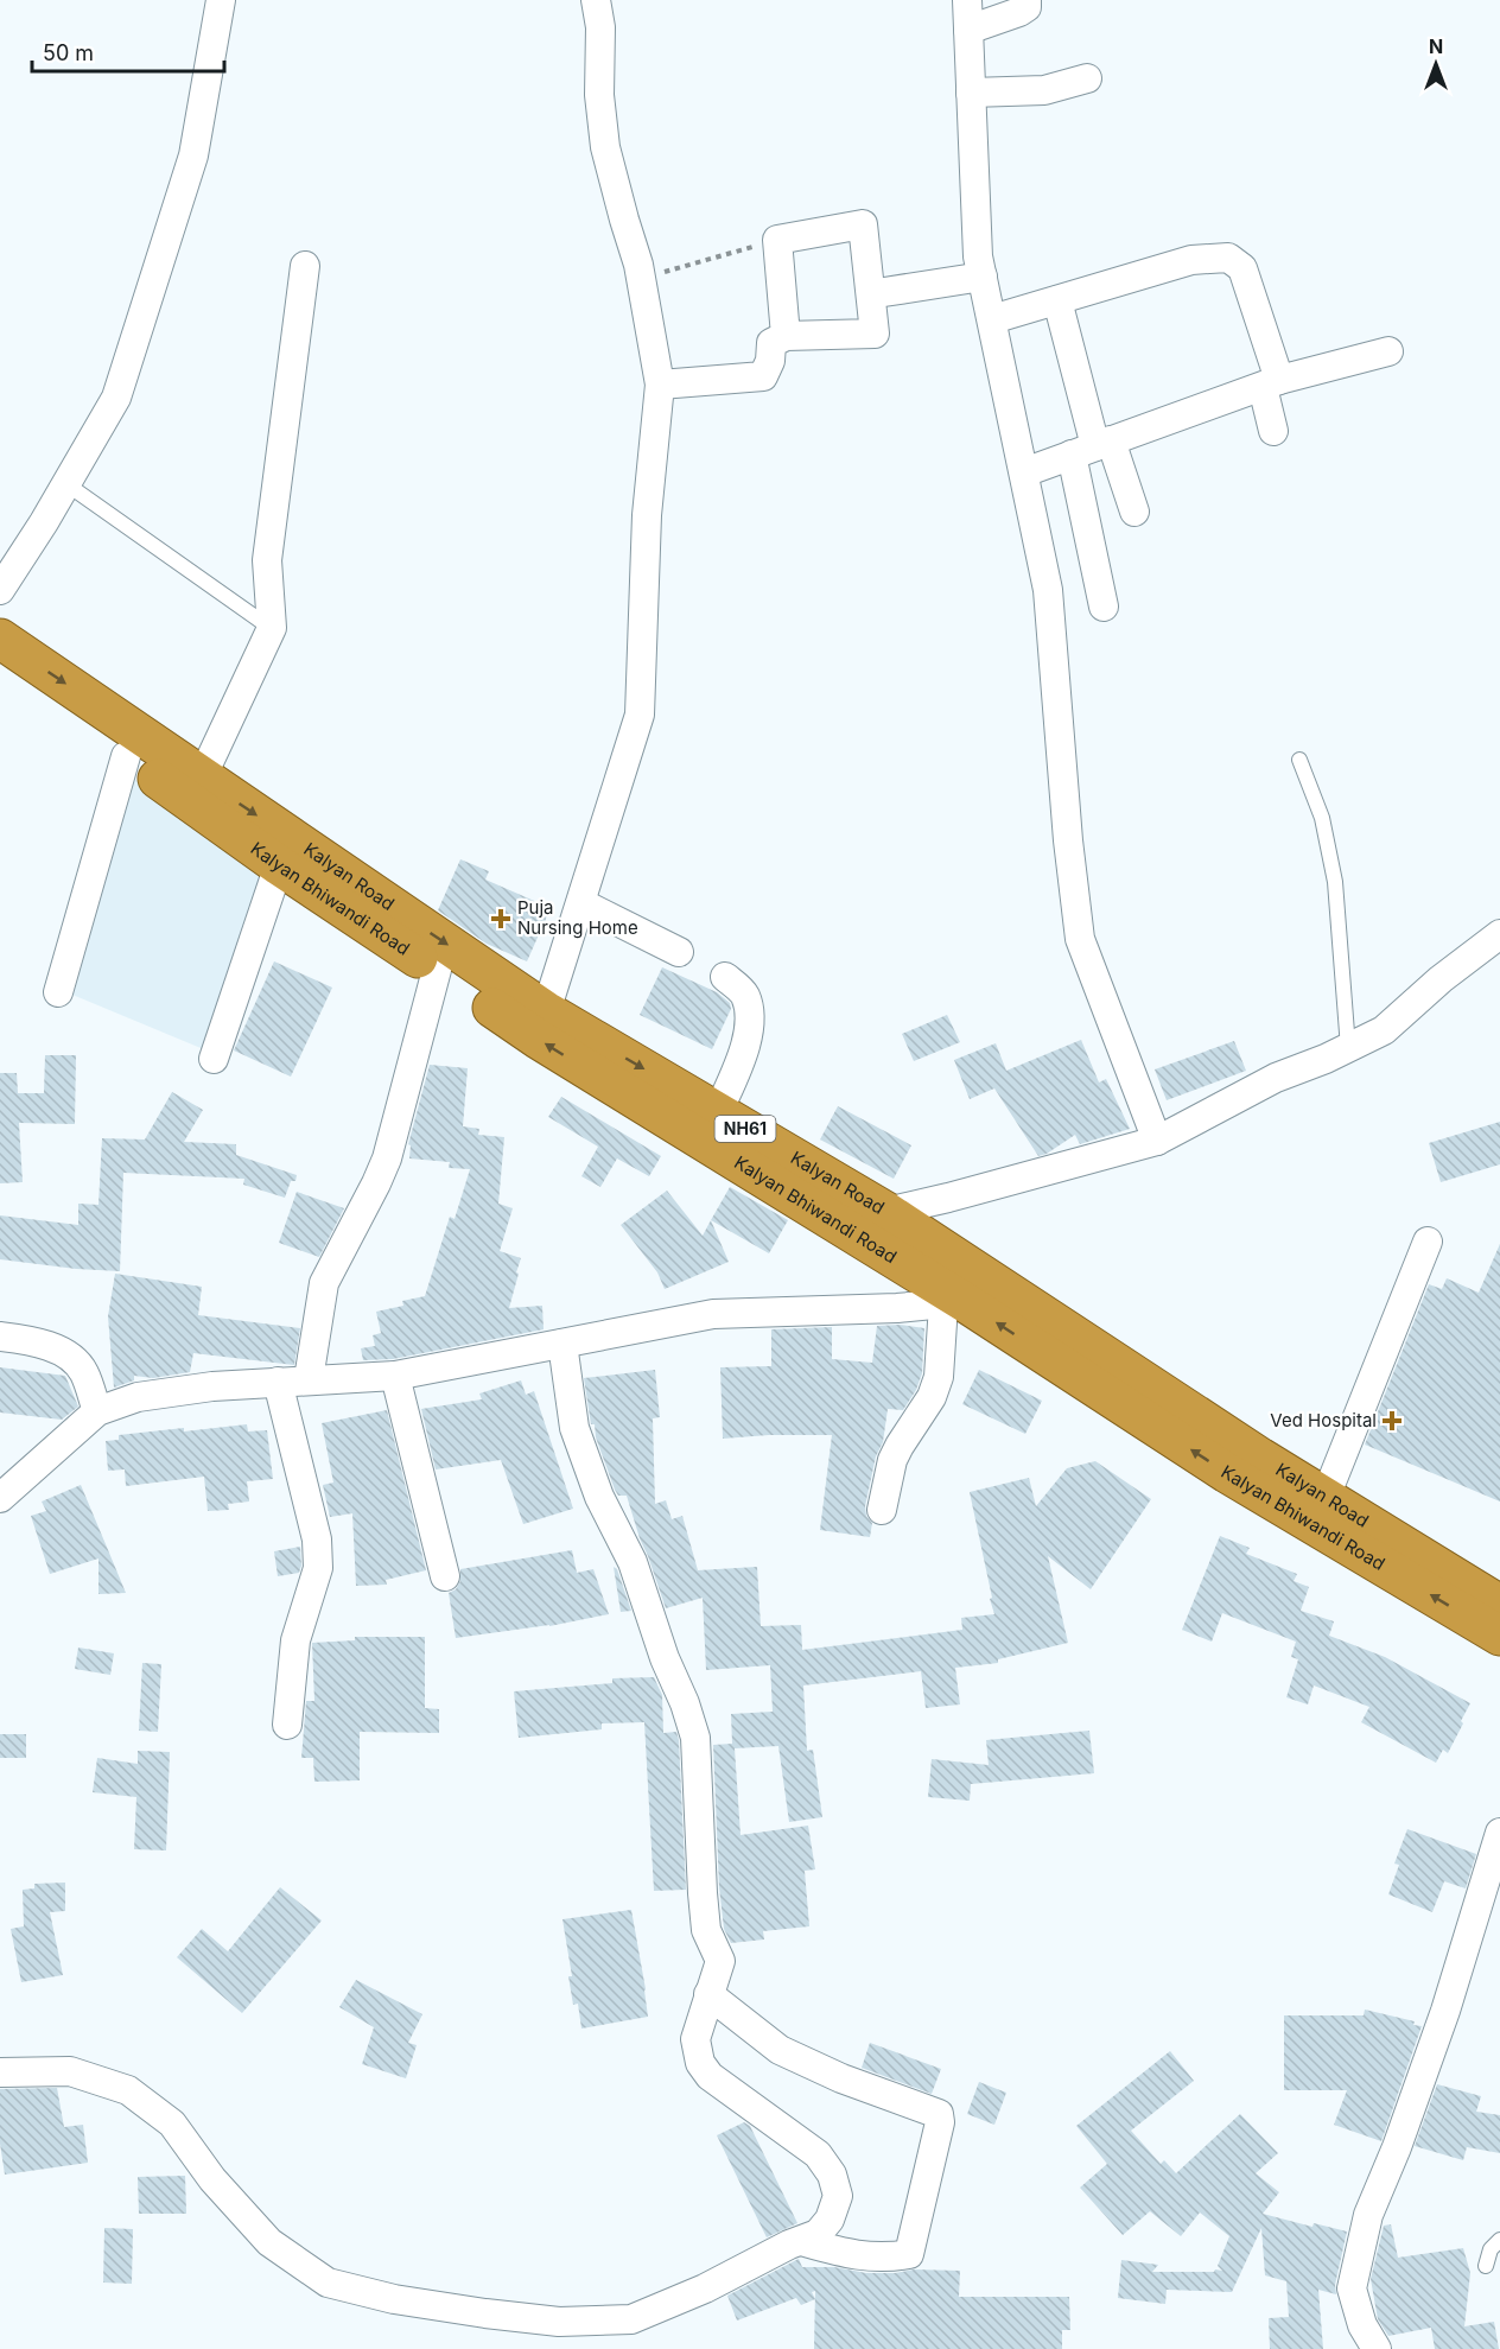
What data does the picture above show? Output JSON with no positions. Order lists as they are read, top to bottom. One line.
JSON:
{"streets":{"highway":["Kalyan Road","Kalyan Bhiwandi Road","NH61"]},"one_way":["Kalyan Road","Kalyan Bhiwandi Road"],"places":{"health":["Puja Nursing Home","Ved Hospital"]},"scale_bar":"50 m","north":"top"}
